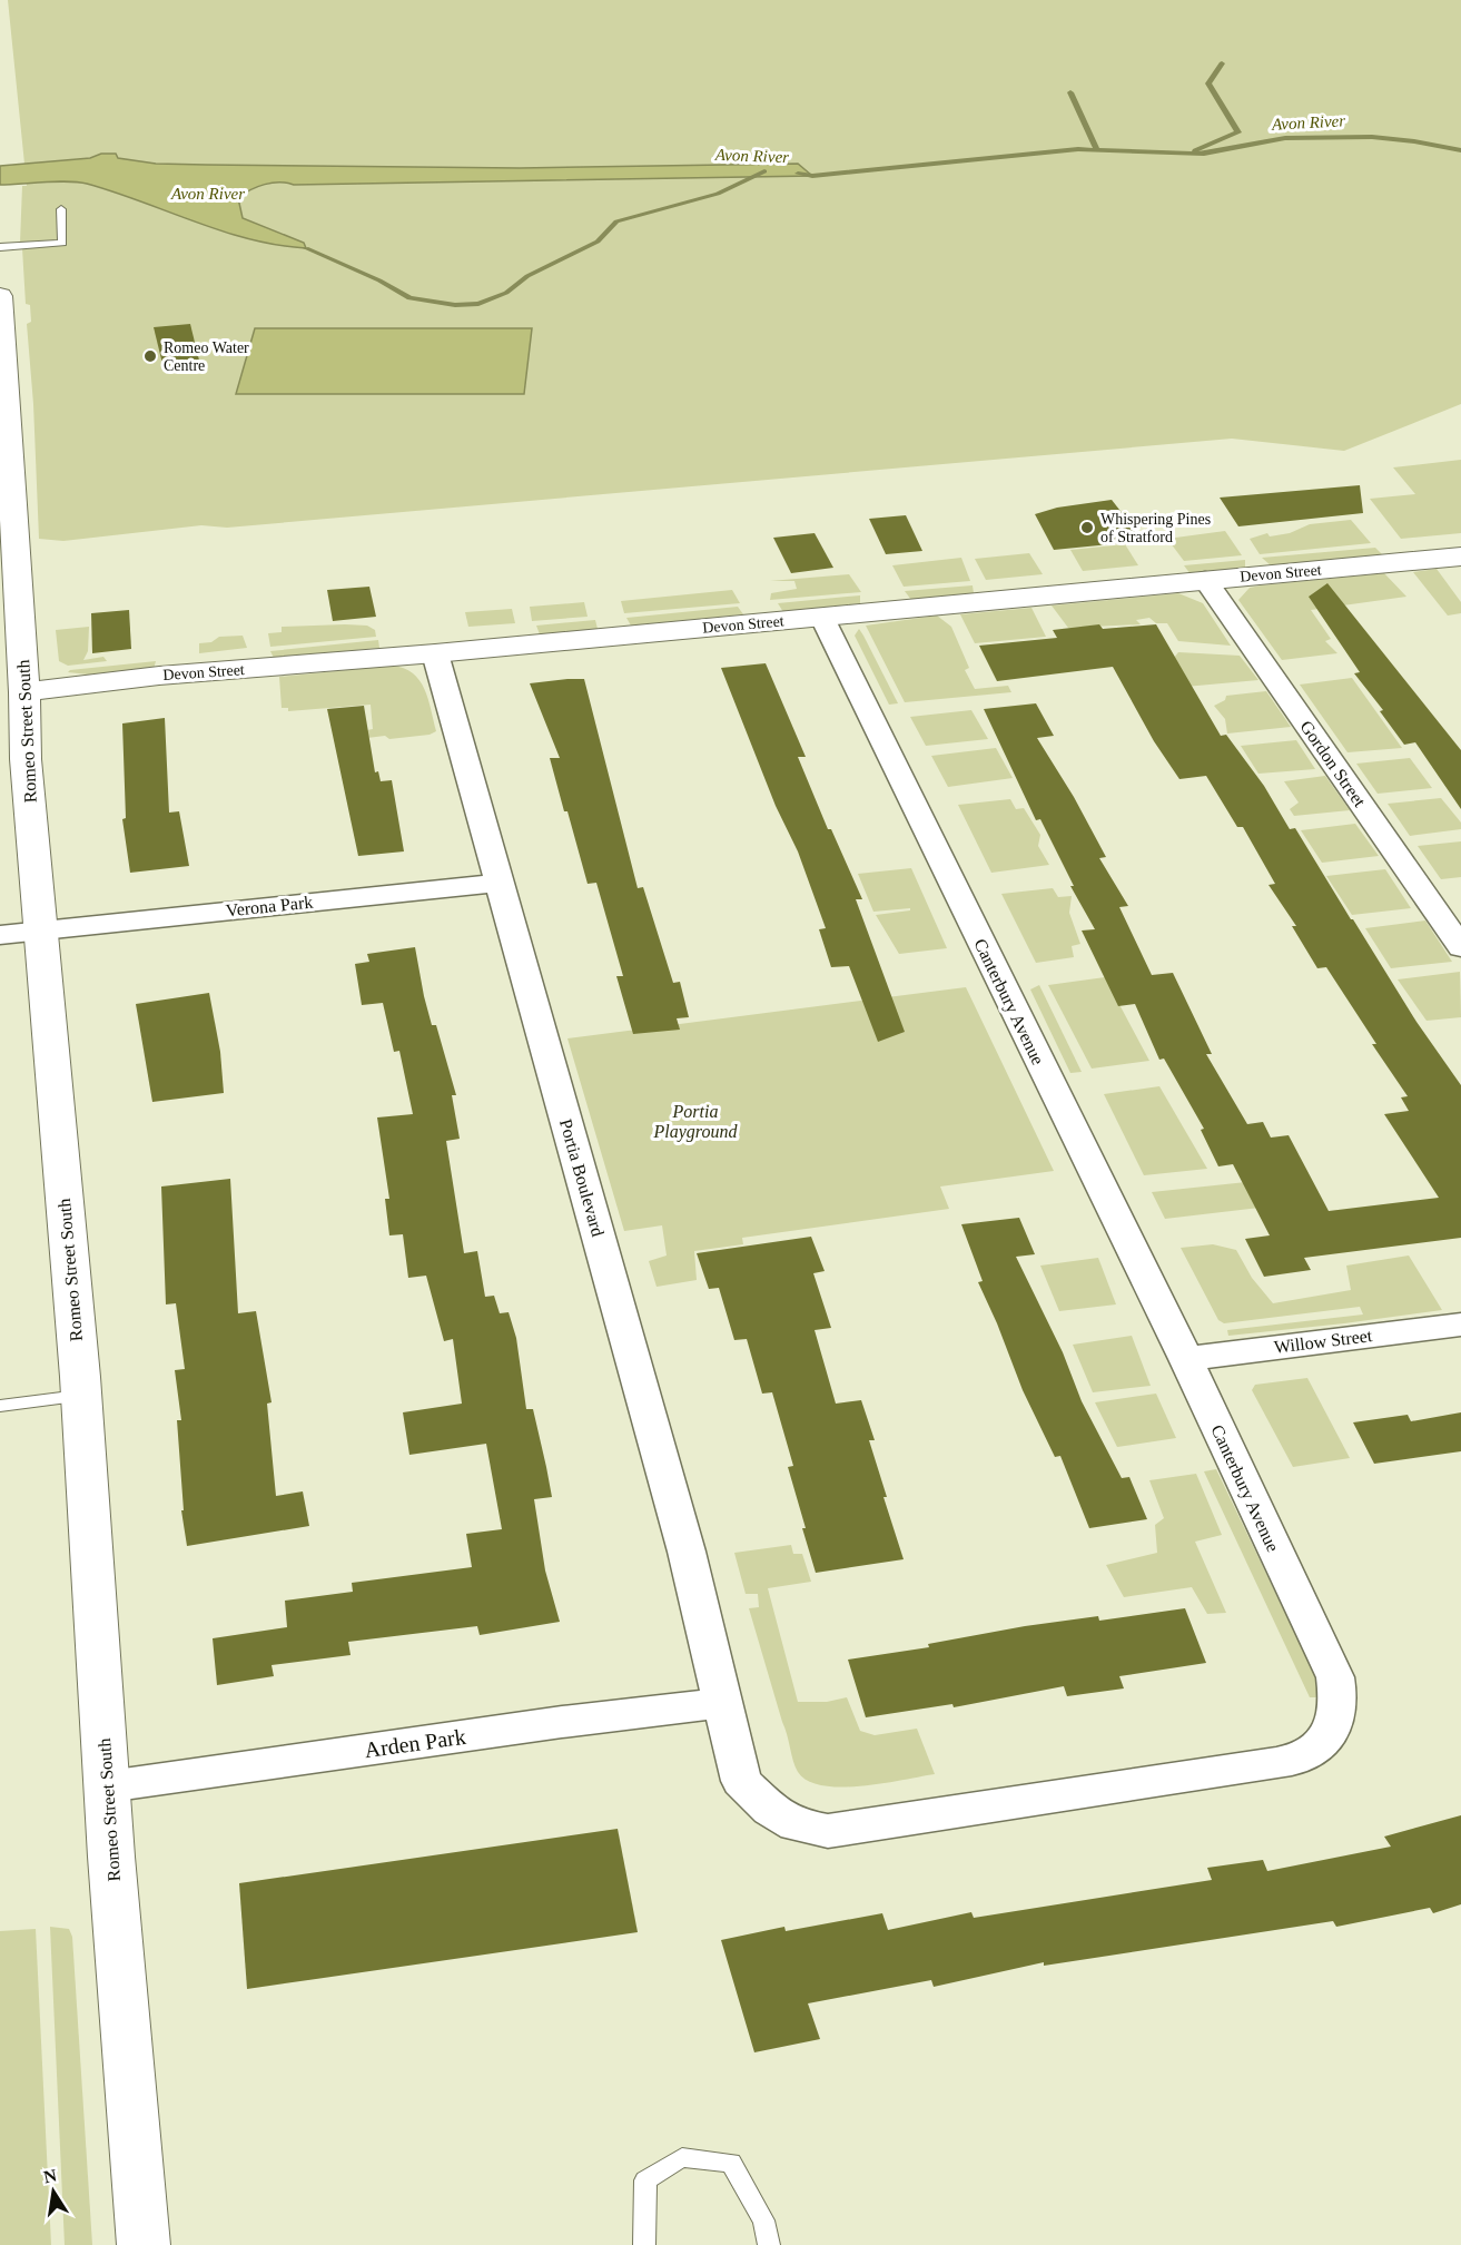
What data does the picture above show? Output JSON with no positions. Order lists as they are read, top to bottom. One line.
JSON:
{"streets":{"main road":["Devon Street","Romeo Street South"],"street":["Gordon Street","Verona Park","Canterbury Avenue","Portia Boulevard","Willow Street","Arden Park"]},"crossings":[["Devon Street","Romeo Street South"],["Devon Street","Gordon Street"],["Devon Street","Canterbury Avenue"],["Devon Street","Portia Boulevard"],["Romeo Street South","Verona Park"],["Romeo Street South","Arden Park"],["Verona Park","Portia Boulevard"],["Canterbury Avenue","Portia Boulevard"],["Canterbury Avenue","Willow Street"],["Canterbury Avenue","Arden Park"],["Portia Boulevard","Arden Park"]],"water":["Avon River"],"parks":["Portia Playground"],"places":["Romeo Water Centre","Whispering Pines of Stratford"],"north":"top"}
